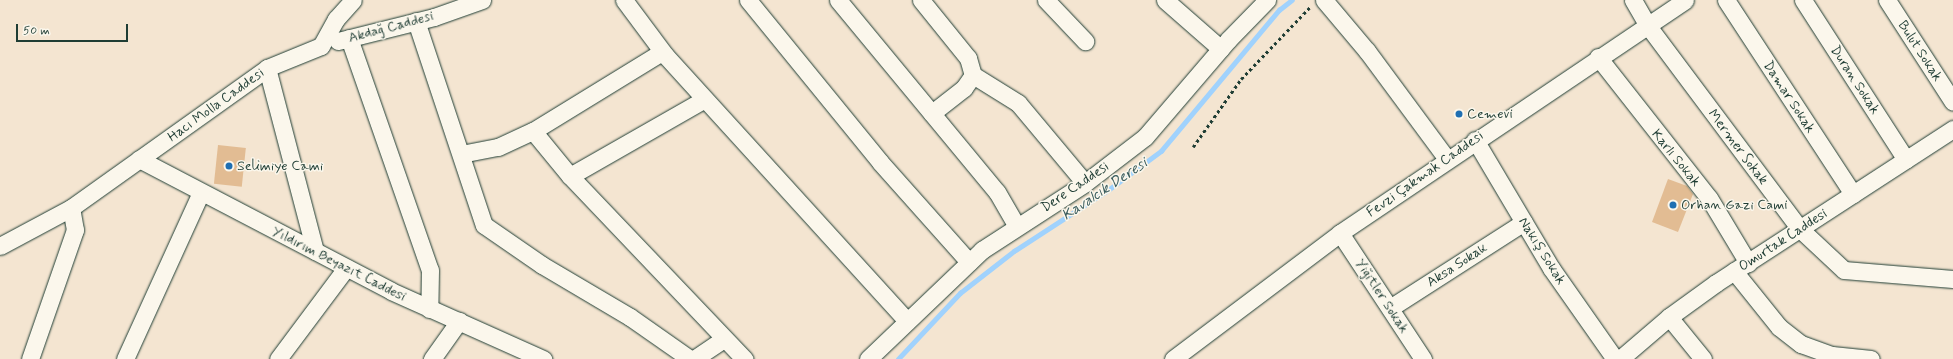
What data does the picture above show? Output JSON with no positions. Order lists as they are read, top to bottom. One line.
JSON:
{"streets":{"street":["Akdağ Caddesi","Bulut Sokak","Duran Sokak","Damar Sokak","Hacı Molla Caddesi","Mermer Sokak","Karlı Sokak","Fevzi Çakmak Caddesi","Dere Caddesi","Omurtak Caddesi","Nakış Sokak","Yıldırım Beyazıt Caddesi","Aksa Sokak","Yiğitler Sokak"]},"crossings":[["Akdağ Caddesi","Hacı Molla Caddesi"],["Duran Sokak","Omurtak Caddesi"],["Damar Sokak","Omurtak Caddesi"],["Hacı Molla Caddesi","Yıldırım Beyazıt Caddesi"],["Mermer Sokak","Fevzi Çakmak Caddesi"],["Mermer Sokak","Omurtak Caddesi"],["Karlı Sokak","Fevzi Çakmak Caddesi"],["Karlı Sokak","Omurtak Caddesi"],["Fevzi Çakmak Caddesi","Nakış Sokak"],["Fevzi Çakmak Caddesi","Yiğitler Sokak"],["Nakış Sokak","Aksa Sokak"],["Aksa Sokak","Yiğitler Sokak"]],"water":["Kavalcık Deresi"],"places":["Cemevi","Selimiye Cami","Orhan Gazi Cami"],"scale_bar":"50 m"}
